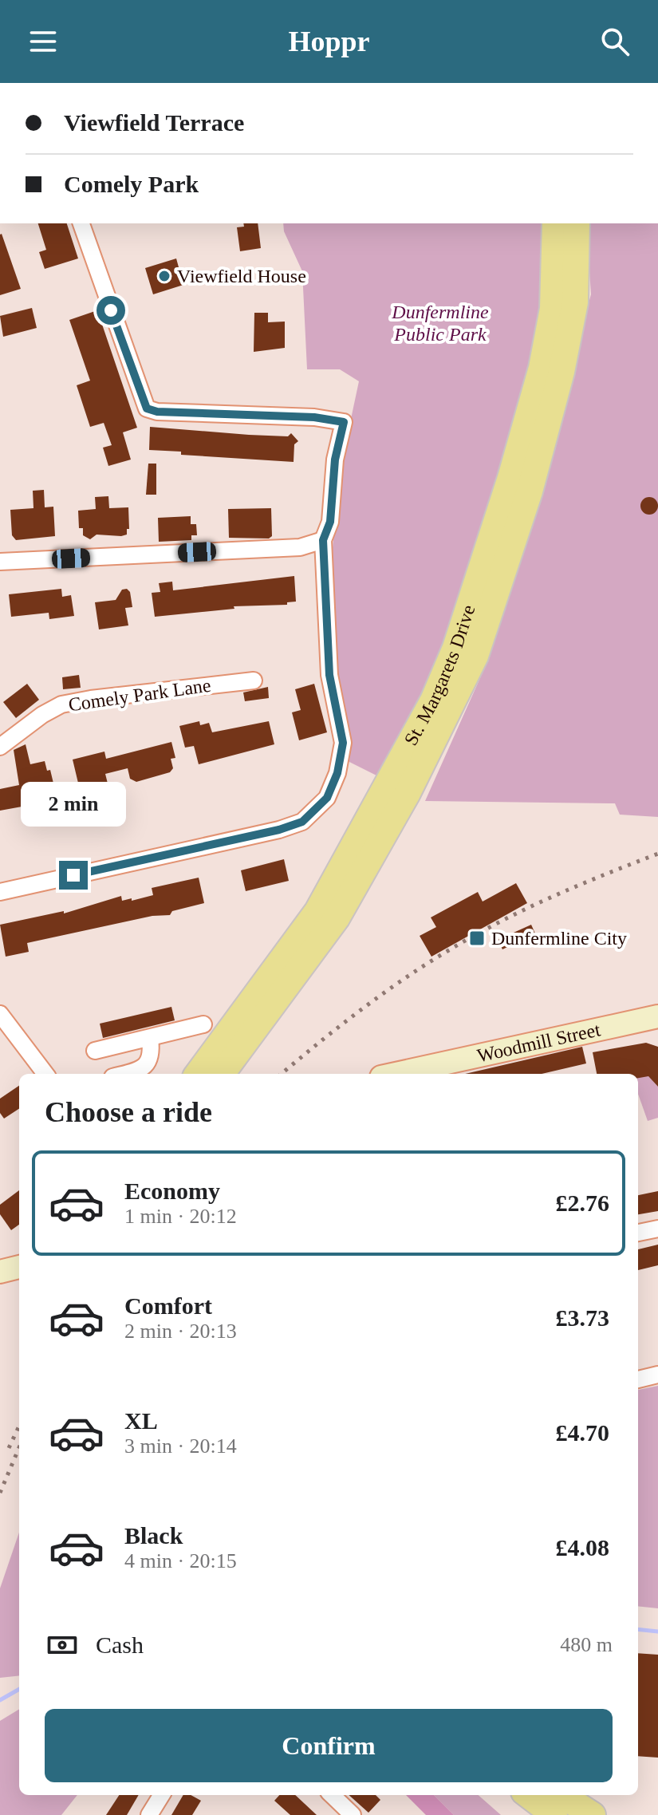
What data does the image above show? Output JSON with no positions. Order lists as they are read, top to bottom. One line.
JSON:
{"streets":{"main road":["St. Margarets Drive"],"street":["Comely Park Lane","Woodmill Street"]},"parks":["Dunfermline Public Park"],"places":{"other":["Viewfield House"],"transit":["Dunfermline City"]},"page":{"header":"Hoppr","banner":["Viewfield Terrace","Comely Park"],"bubble":"2 min","heading":"Choose a ride","list":[{"name":"Economy","note":"1 min · 20:12","value":"£2.76"},{"name":"Comfort","note":"2 min · 20:13","value":"£3.73"},{"name":"XL","note":"3 min · 20:14","value":"£4.70"},{"name":"Black","note":"4 min · 20:15","value":"£4.08"}],"pay":["Cash","480 m"],"buttons":"Confirm"}}
